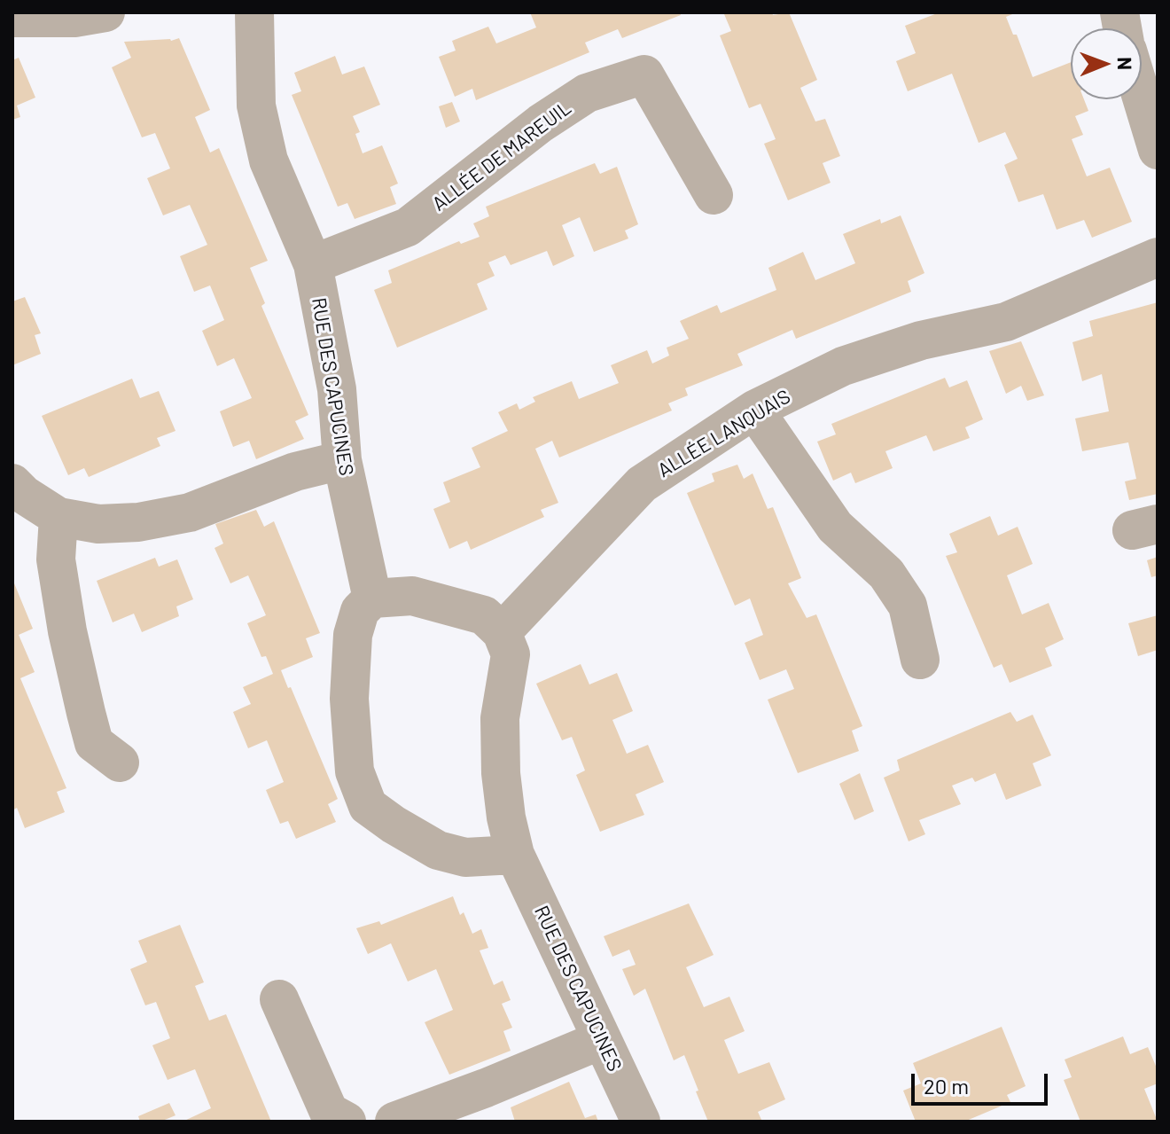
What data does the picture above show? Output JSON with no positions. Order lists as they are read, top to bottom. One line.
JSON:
{"streets":{"street":["ALLÉE DE MAREUIL","RUE DES CAPUCINES","ALLÉE LANQUAIS"]},"crossings":[["ALLÉE DE MAREUIL","RUE DES CAPUCINES"],["RUE DES CAPUCINES","ALLÉE LANQUAIS"]],"scale_bar":"20 m","north":"right"}
